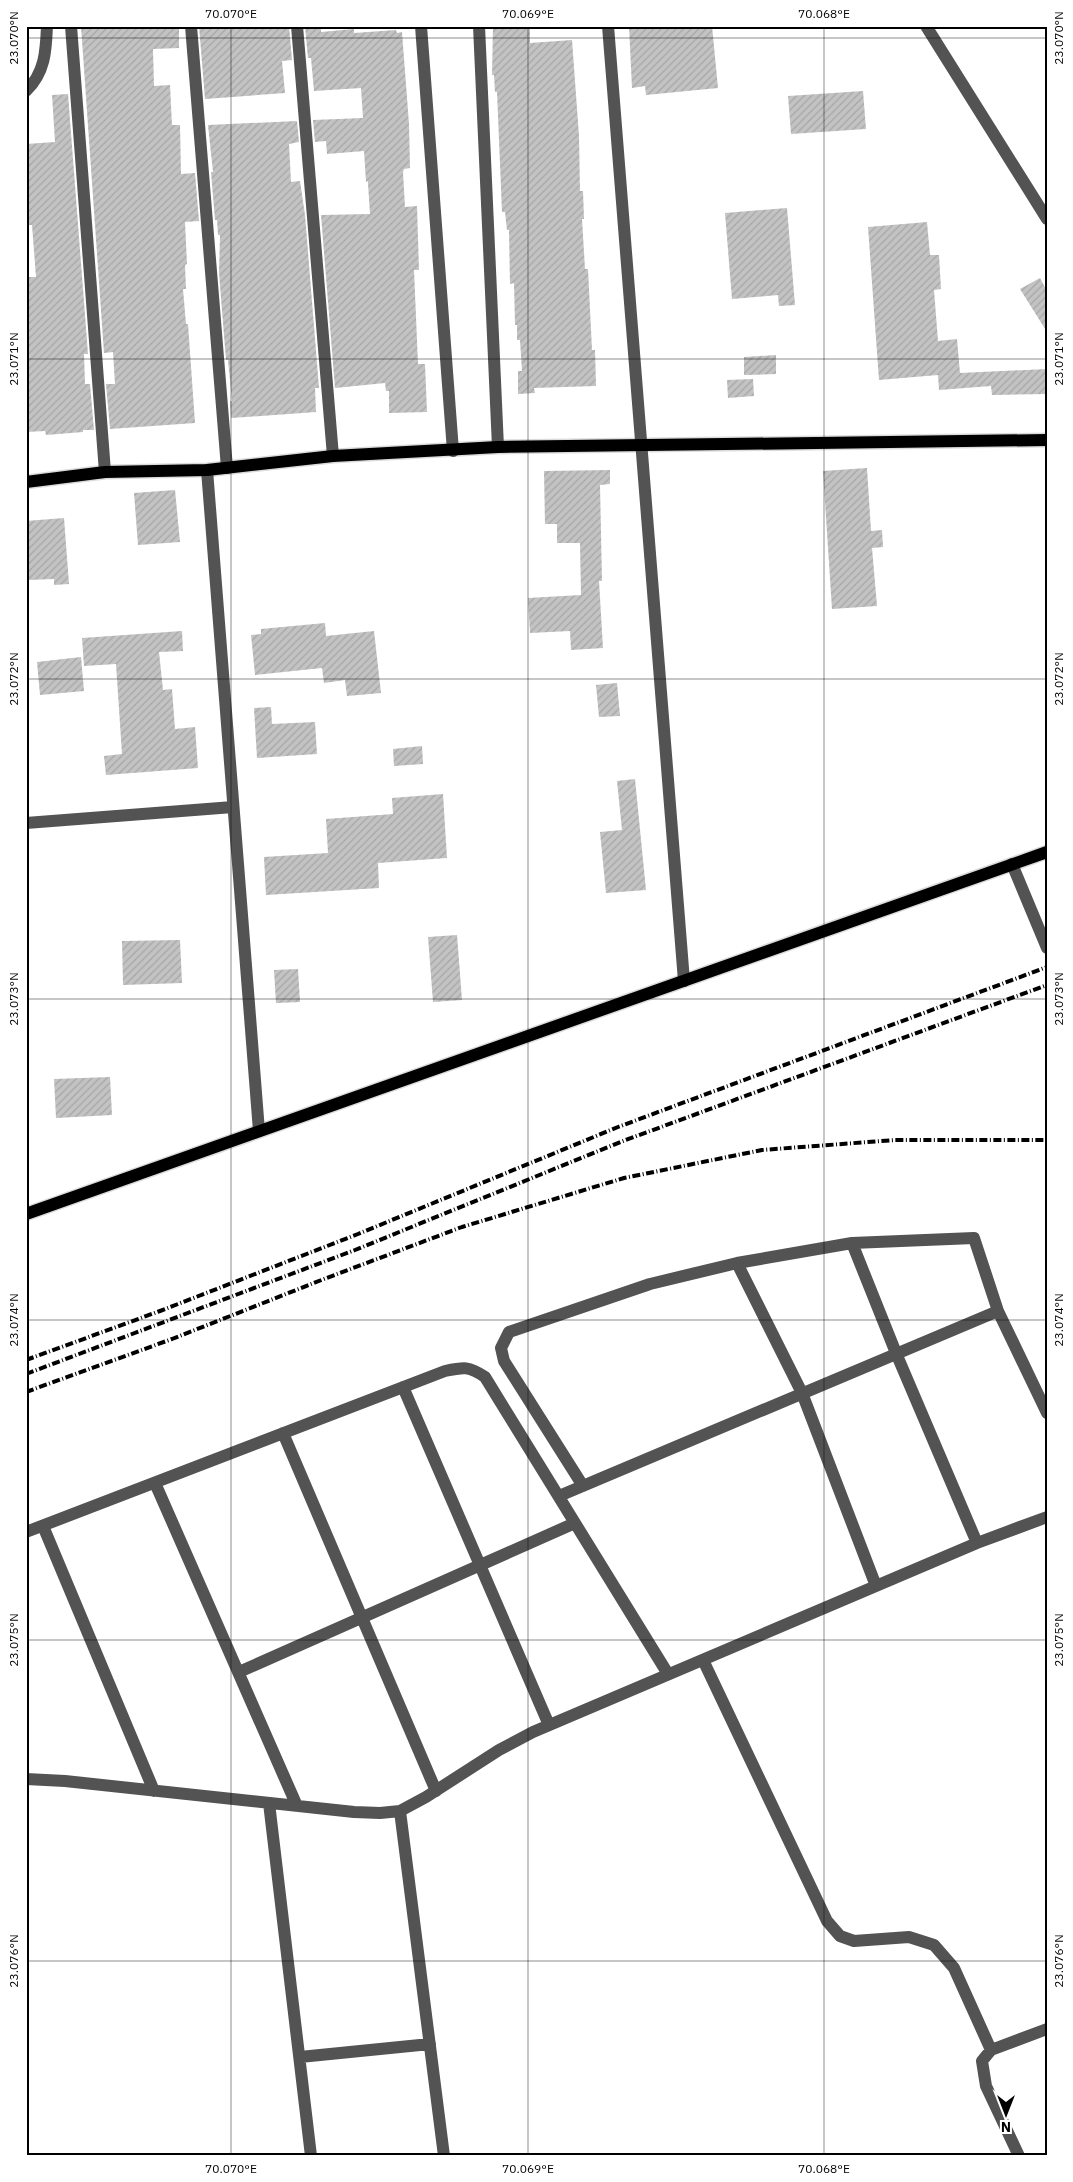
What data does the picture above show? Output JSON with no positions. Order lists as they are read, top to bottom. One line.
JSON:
{"north":"bottom","coordinates":["70.070°E","70.069°E","70.068°E","23.070°N","23.071°N","23.072°N","23.073°N","23.074°N","23.075°N","23.076°N"]}
